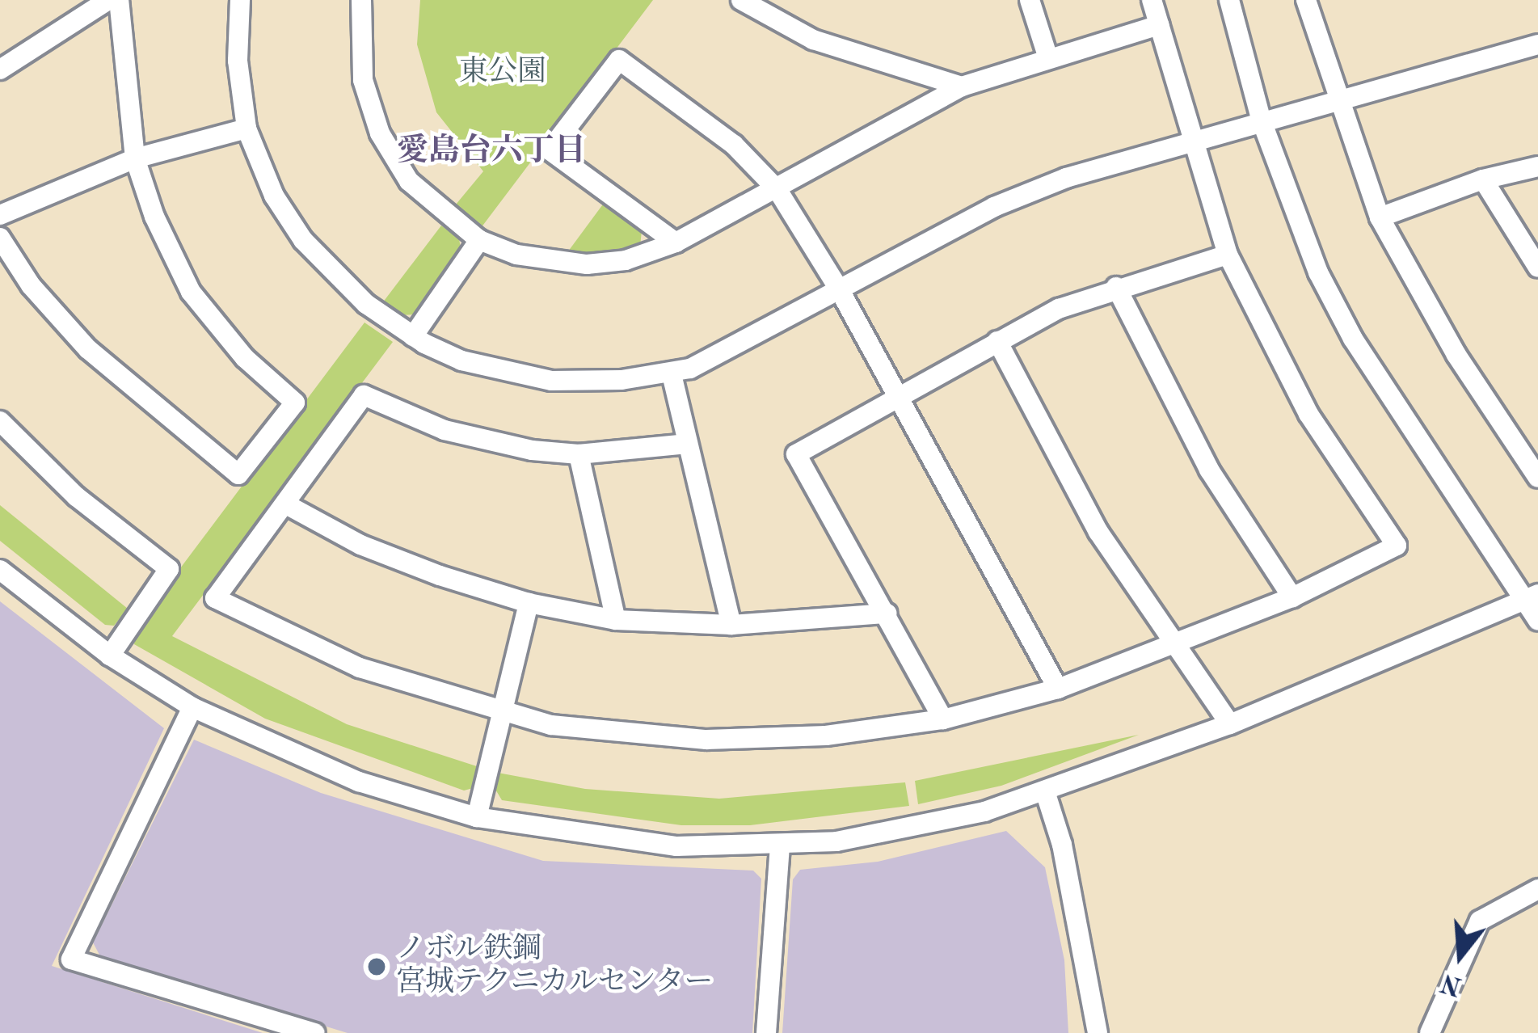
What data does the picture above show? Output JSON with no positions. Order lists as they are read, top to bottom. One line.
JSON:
{"districts":["愛島台六丁目"],"parks":["東公園"],"places":["ノボル鉄鋼 宮城テクニカルセンター"],"north":"bottom"}
